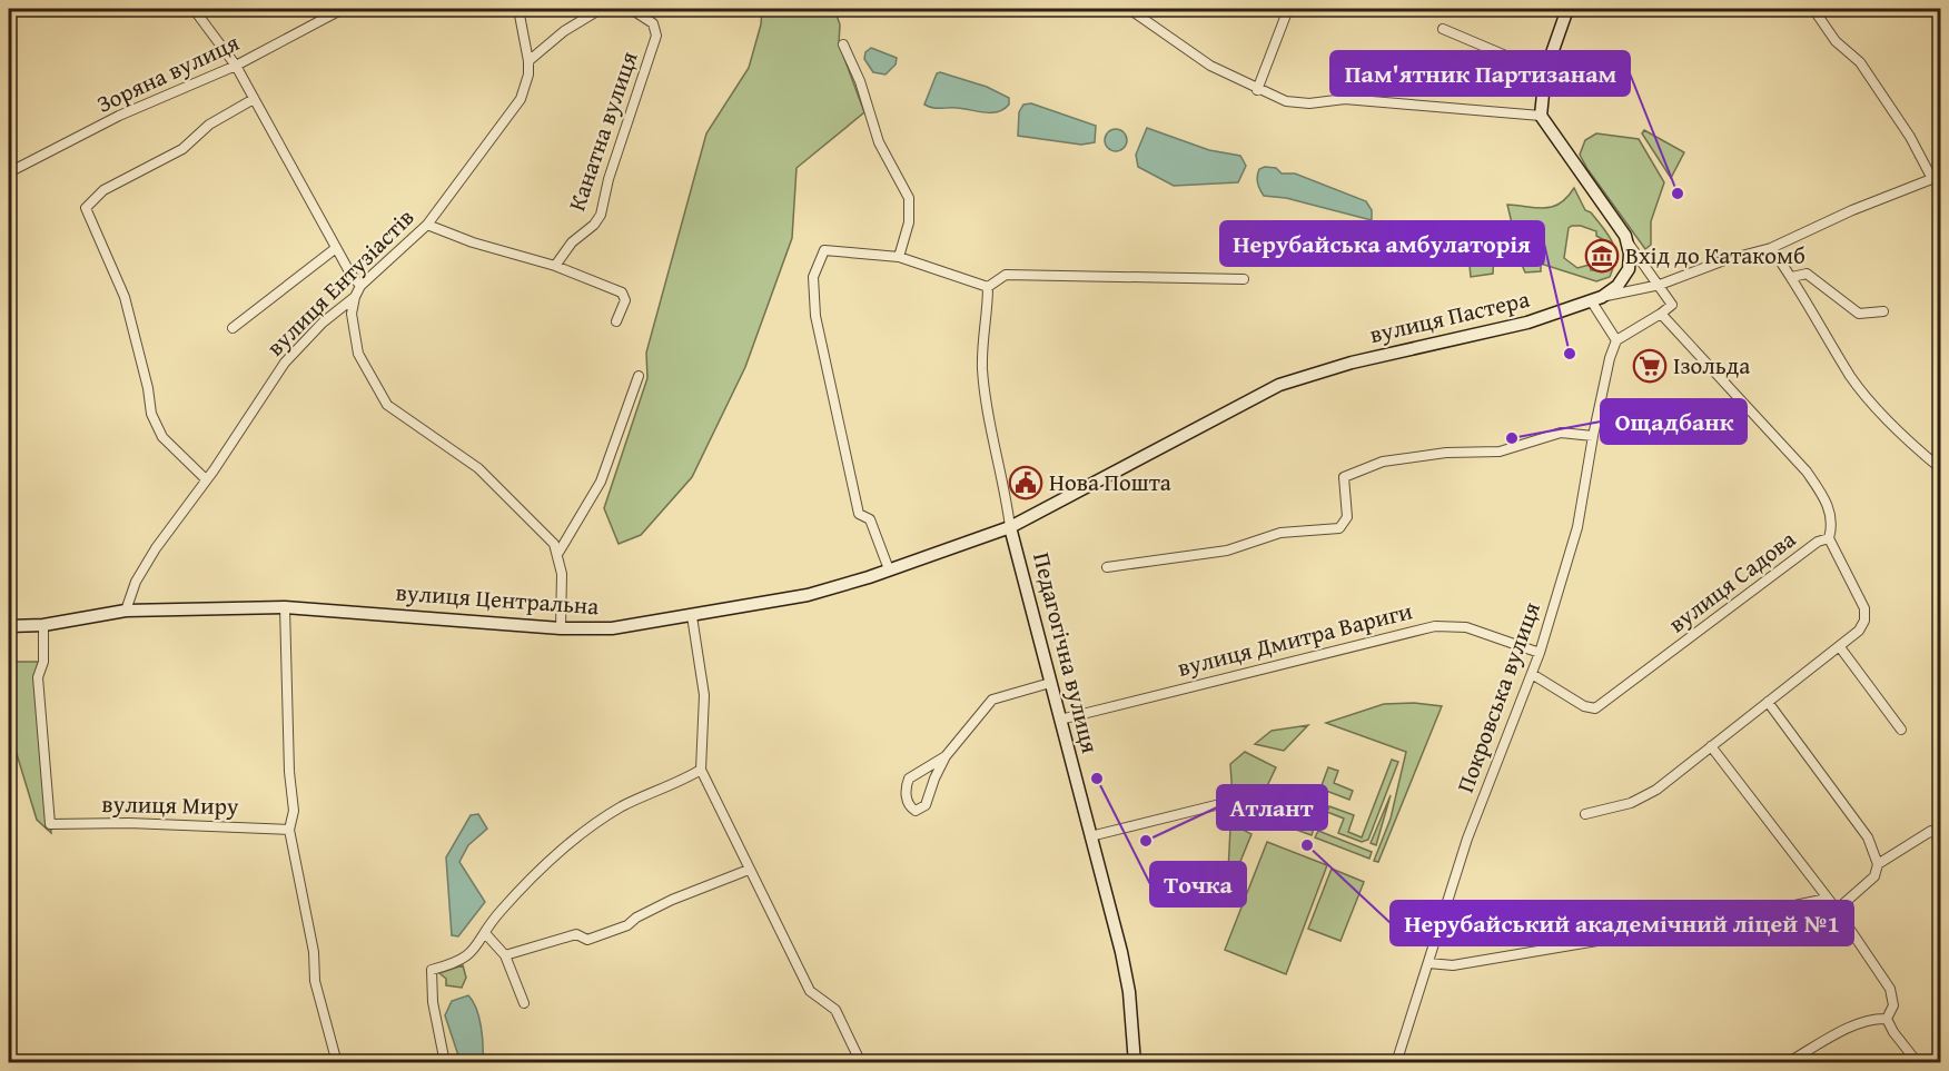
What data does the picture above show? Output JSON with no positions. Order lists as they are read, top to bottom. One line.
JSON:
{"streets":{"street":["Зоряна вулиця","Канатна вулиця","вулиця Ентузіастів","вулиця Пастера","вулиця Садова","вулиця Центральна","вулиця Дмитра Вариги","Педагогічна вулиця","Покровська вулиця","вулиця Миру"]},"crossings":[["вулиця Ентузіастів","вулиця Центральна"],["вулиця Пастера","вулиця Центральна"],["вулиця Пастера","Педагогічна вулиця"],["вулиця Садова","Покровська вулиця"],["вулиця Центральна","Педагогічна вулиця"],["вулиця Центральна","вулиця Миру"],["вулиця Дмитра Вариги","Педагогічна вулиця"],["вулиця Дмитра Вариги","Покровська вулиця"]],"places":{"other":["Пам'ятник Партизанам","Нерубайська амбулаторія","Ощадбанк","Точка","Атлант","Нерубайський академічний ліцей №1"],"museum":["Вхід до Катакомб"],"supermarket":["Ізольда"],"public building":["Нова Пошта"]}}
